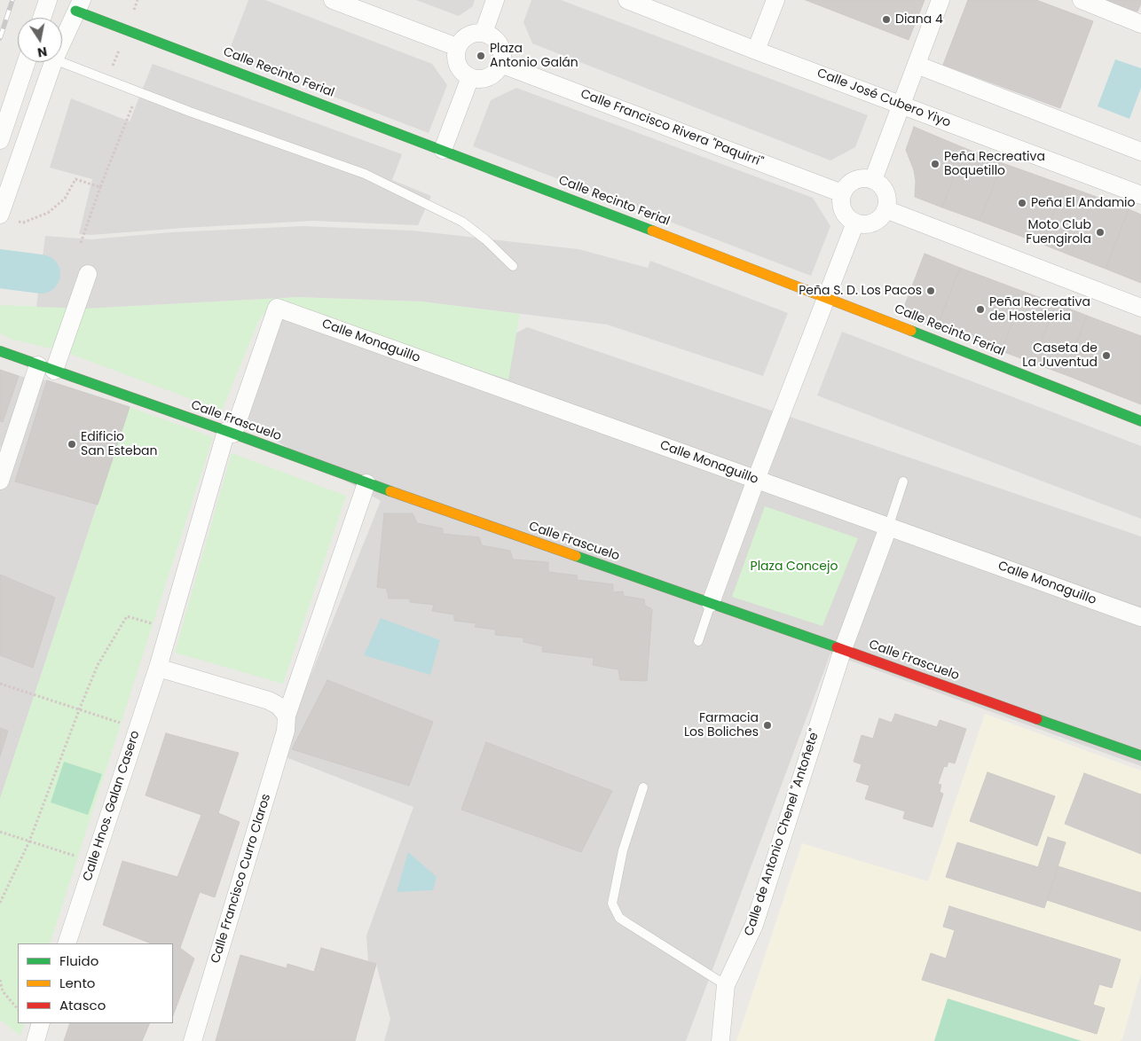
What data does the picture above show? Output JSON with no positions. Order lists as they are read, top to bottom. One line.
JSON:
{"streets":{"street":["Calle Recinto Ferial","Calle José Cubero Yiyo","Calle Francisco Rivera \"Paquirri\"","Calle Monaguillo","Calle Frascuelo","Calle Hnos. Galan Casero","Calle de Antonio Chenel \"Antoñete\"","Calle Francisco Curro Claros"]},"crossings":[["Calle Monaguillo","Calle Hnos. Galan Casero"],["Calle Monaguillo","Calle de Antonio Chenel \"Antoñete\""],["Calle Frascuelo","Calle Hnos. Galan Casero"],["Calle Frascuelo","Calle de Antonio Chenel \"Antoñete\""],["Calle Frascuelo","Calle Francisco Curro Claros"]],"parks":["Plaza Concejo"],"places":["Diana 4","Plaza Antonio Galán","Peña Recreativa Boquetillo","Peña El Andamio","Moto Club Fuengirola","Peña S. D. Los Pacos","Peña Recreativa de Hosteleria","Caseta de La Juventud","Edificio San Esteban","Farmacia Los Boliches"],"legend":["Fluido","Lento","Atasco"],"north":"bottom"}
